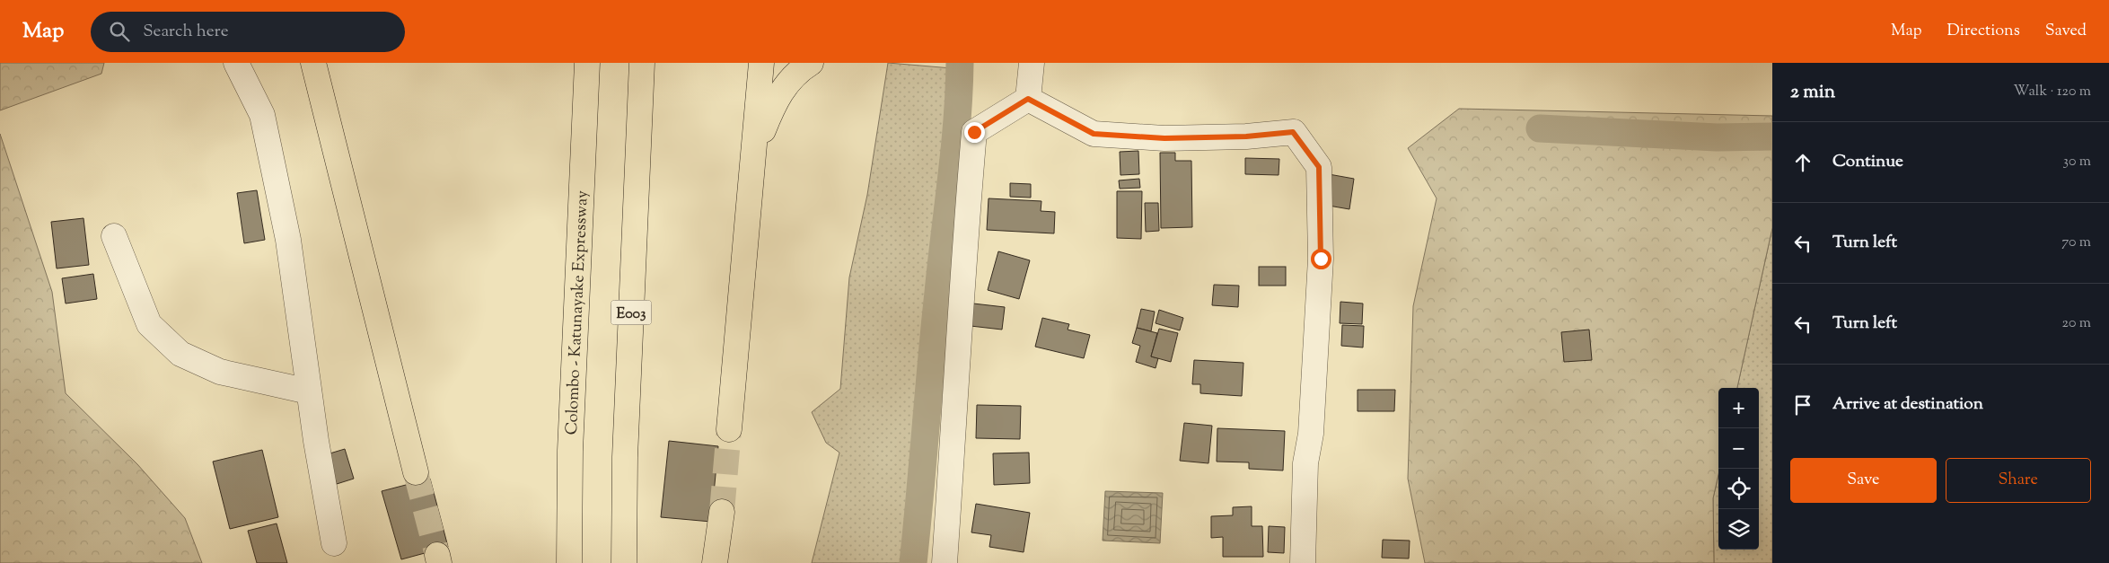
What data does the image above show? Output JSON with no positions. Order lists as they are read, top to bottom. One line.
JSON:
{"streets":{"highway":["Colombo - Katunayake Expressway","E003"]},"page":{"header":"Map","search":"Search here","nav":["Map","Directions","Saved"],"heading":["2 min","Walk · 120 m"],"list":[["Continue","30 m"],["Turn left","70 m"],["Turn left","20 m"],"Arrive at destination"],"map_buttons":["+","−"],"buttons":["Save","Share"]}}
